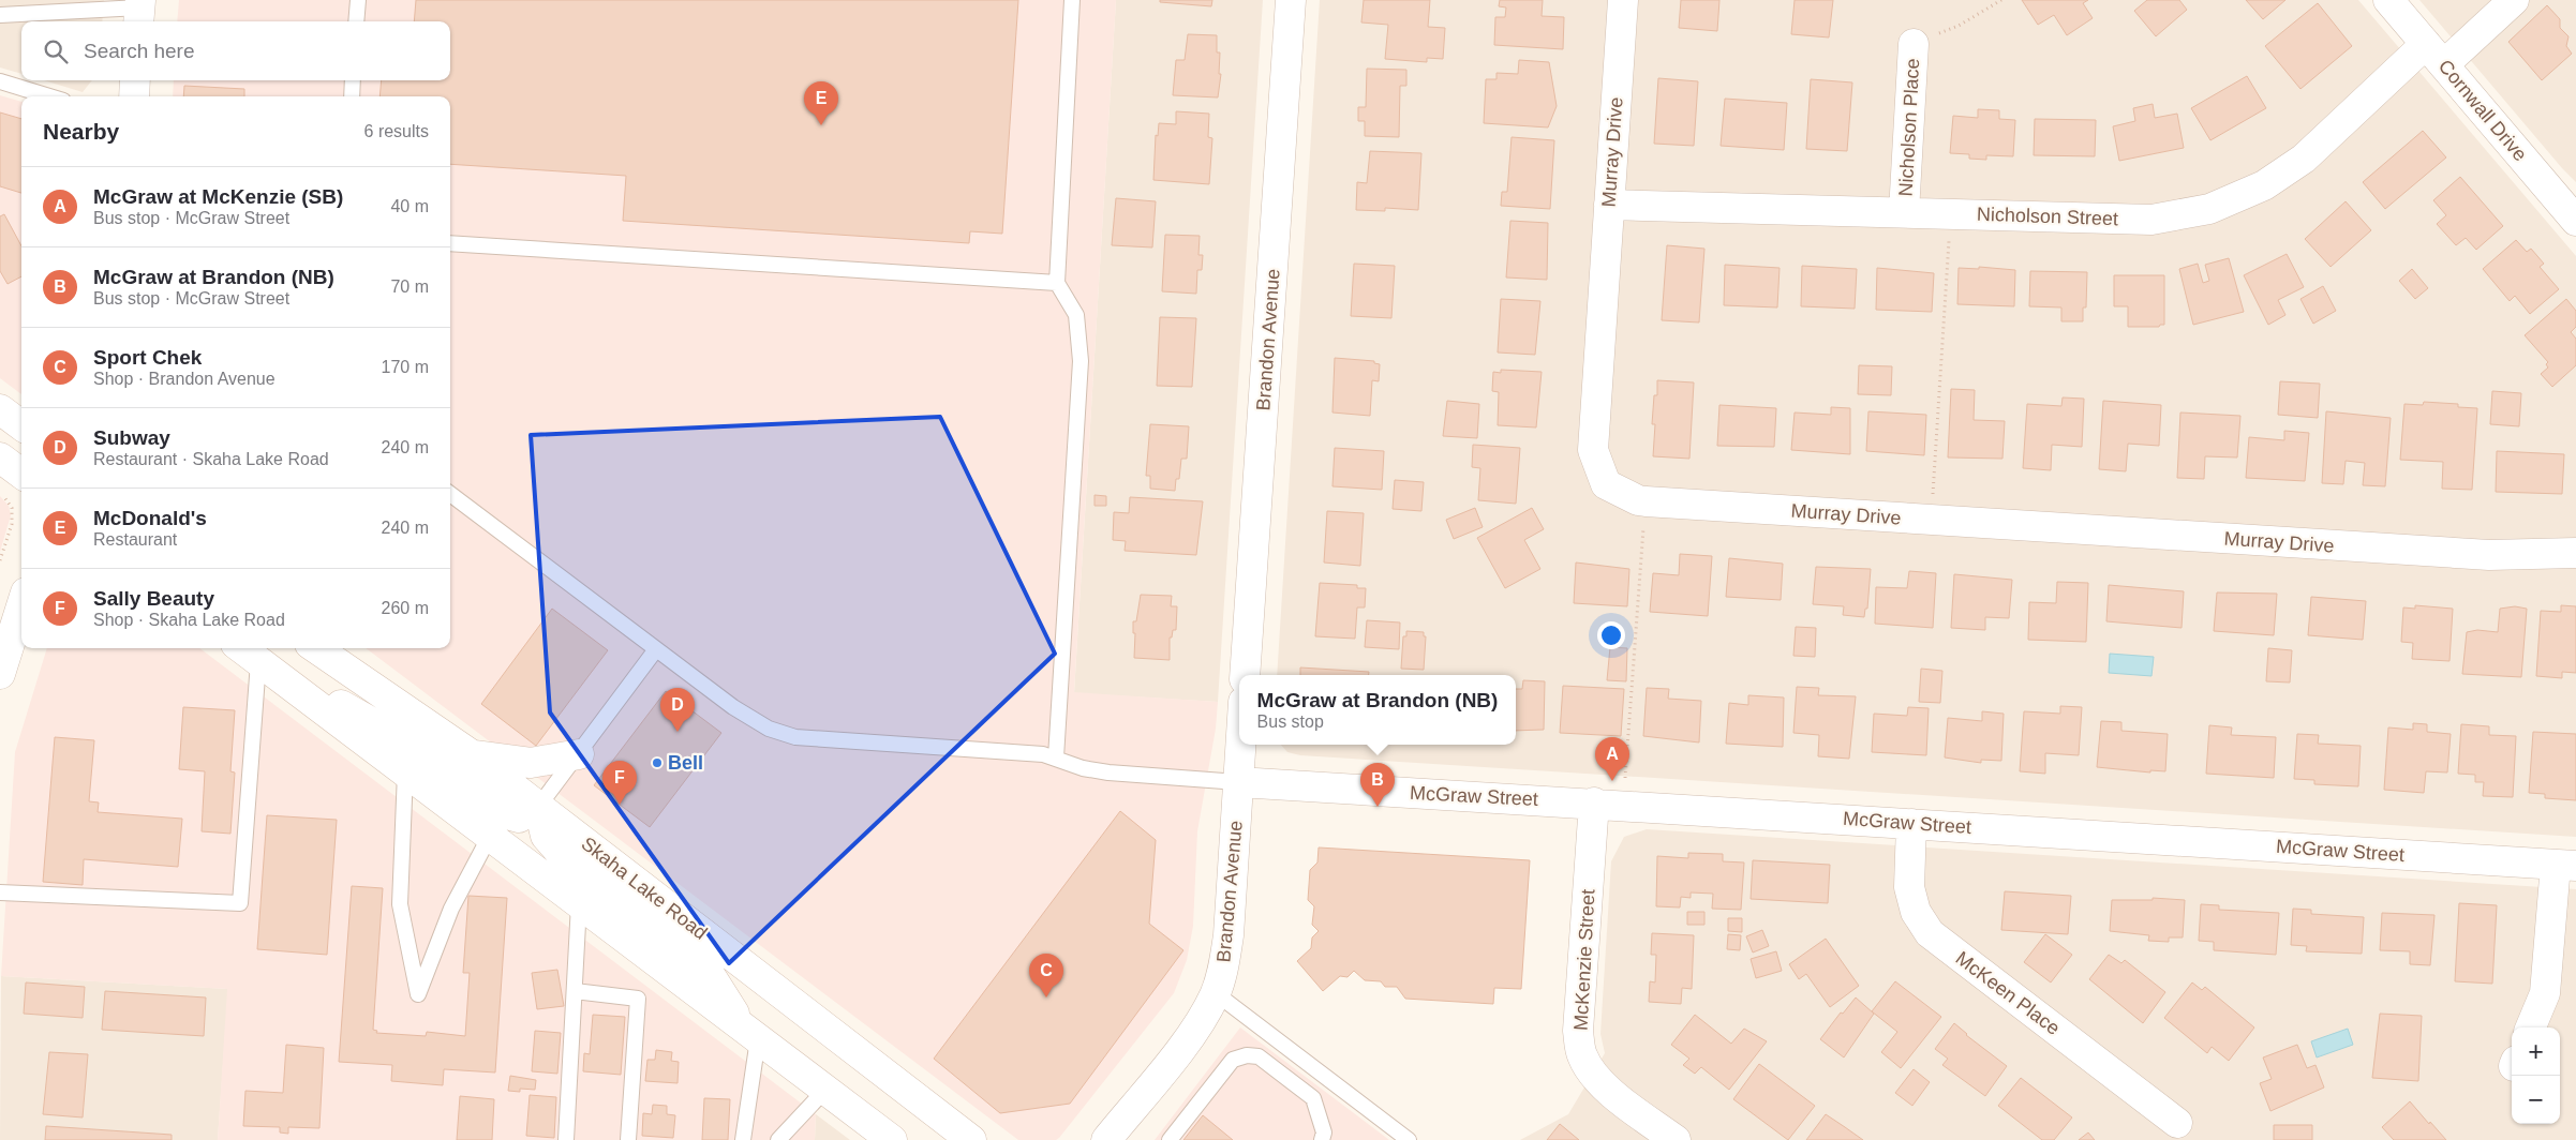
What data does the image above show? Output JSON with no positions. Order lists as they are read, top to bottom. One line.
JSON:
{"streets":{"street":["Cornwall Drive","Nicholson Place","Murray Drive","Nicholson Street","Brandon Avenue","McGraw Street","Skaha Lake Road","McKenzie Street","McKeen Place"]},"crossings":[["Cornwall Drive","Nicholson Street"],["Nicholson Place","Nicholson Street"],["Murray Drive","Nicholson Street"],["Brandon Avenue","McGraw Street"],["McGraw Street","McKenzie Street"],["McGraw Street","McKeen Place"]],"places":["Bell"],"page":{"search":"Search here","pins":["E","D","A","F","B","C"],"heading":["Nearby","6 results"],"list":[{"mark":"A","name":"McGraw at McKenzie (SB)","note":"Bus stop · McGraw Street","value":"40 m"},{"mark":"B","name":"McGraw at Brandon (NB)","note":"Bus stop · McGraw Street","value":"70 m"},{"mark":"C","name":"Sport Chek","note":"Shop · Brandon Avenue","value":"170 m"},{"mark":"D","name":"Subway","note":"Restaurant · Skaha Lake Road","value":"240 m"},{"mark":"E","name":"McDonald's","note":"Restaurant","value":"240 m"},{"mark":"F","name":"Sally Beauty","note":"Shop · Skaha Lake Road","value":"260 m"}],"popup":["McGraw at Brandon (NB)","Bus stop"],"map_buttons":["+","−"]}}
